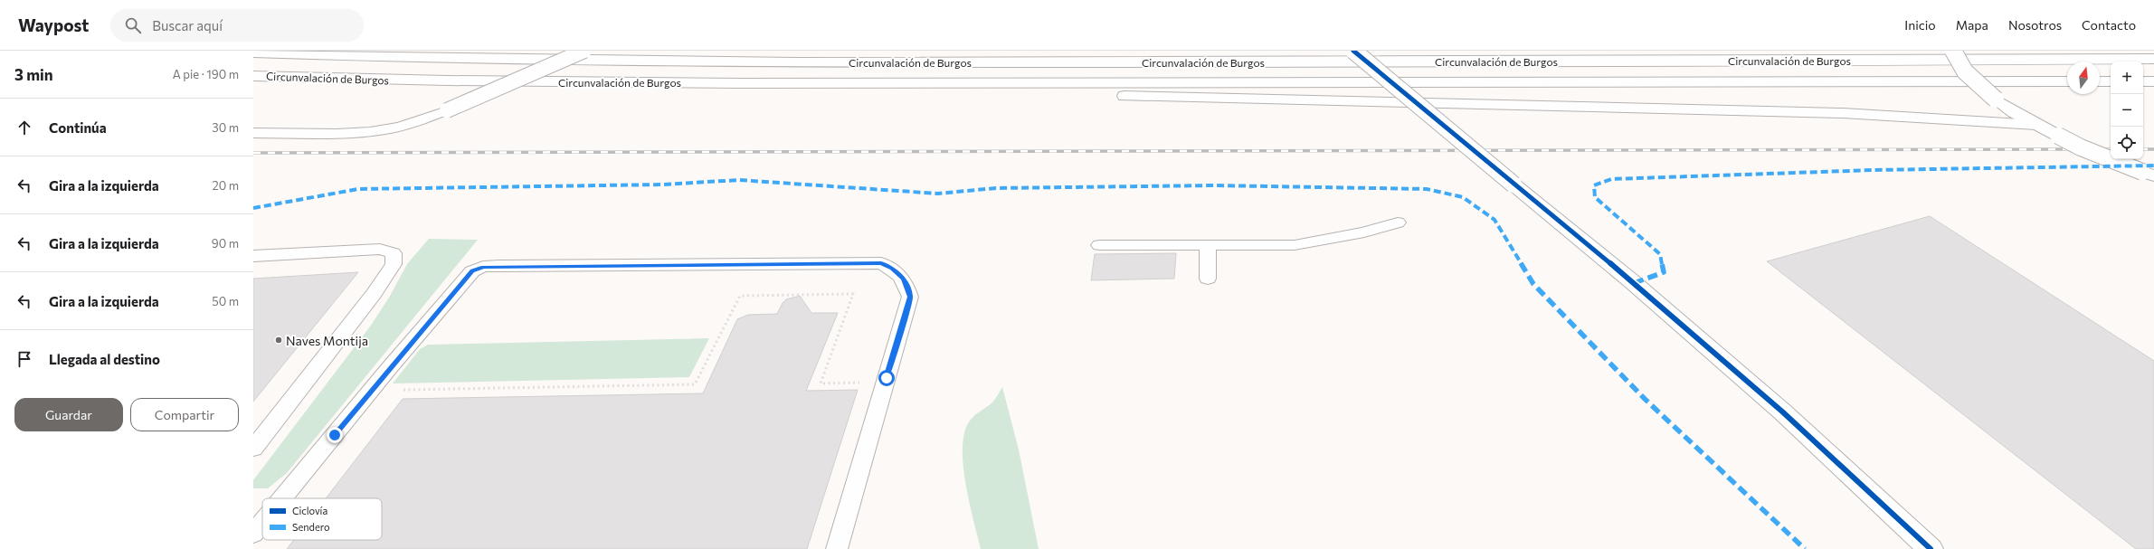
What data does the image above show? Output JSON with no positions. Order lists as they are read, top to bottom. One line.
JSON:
{"streets":{"main road":["Circunvalación de Burgos"]},"places":["Naves Montija"],"legend":["Ciclovía","Sendero"],"north":"top","page":{"header":"Waypost","search":"Buscar aquí","nav":["Inicio","Mapa","Nosotros","Contacto"],"heading":["3 min","A pie · 190 m"],"map_buttons":["+","−"],"list":[["Continúa","30 m"],["Gira a la izquierda","20 m"],["Gira a la izquierda","90 m"],["Gira a la izquierda","50 m"],"Llegada al destino"],"buttons":["Guardar","Compartir"]}}
